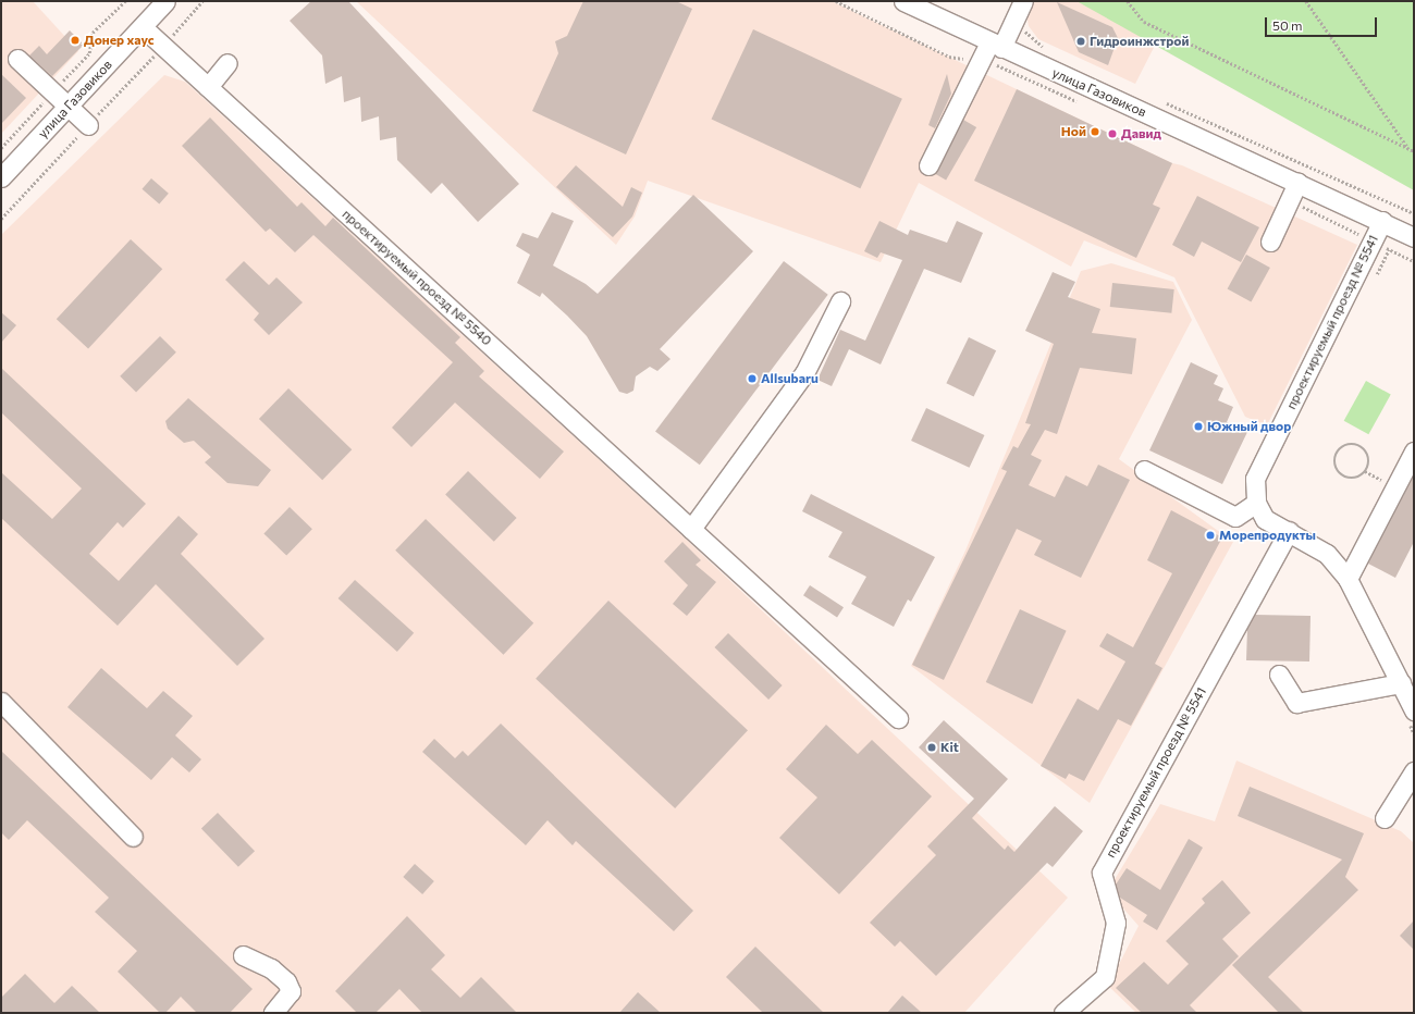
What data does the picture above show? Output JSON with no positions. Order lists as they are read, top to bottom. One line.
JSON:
{"streets":{"street":["улица Газовиков","проектируемый проезд № 5540","проектируемый проезд № 5541"]},"crossings":[["улица Газовиков","проектируемый проезд № 5540"],["улица Газовиков","проектируемый проезд № 5541"]],"places":["Донер хаус","Гидроинжстрой","Ной","Давид","Allsubaru","Южный двор","Морепродукты","Kit"],"scale_bar":"50 m"}
